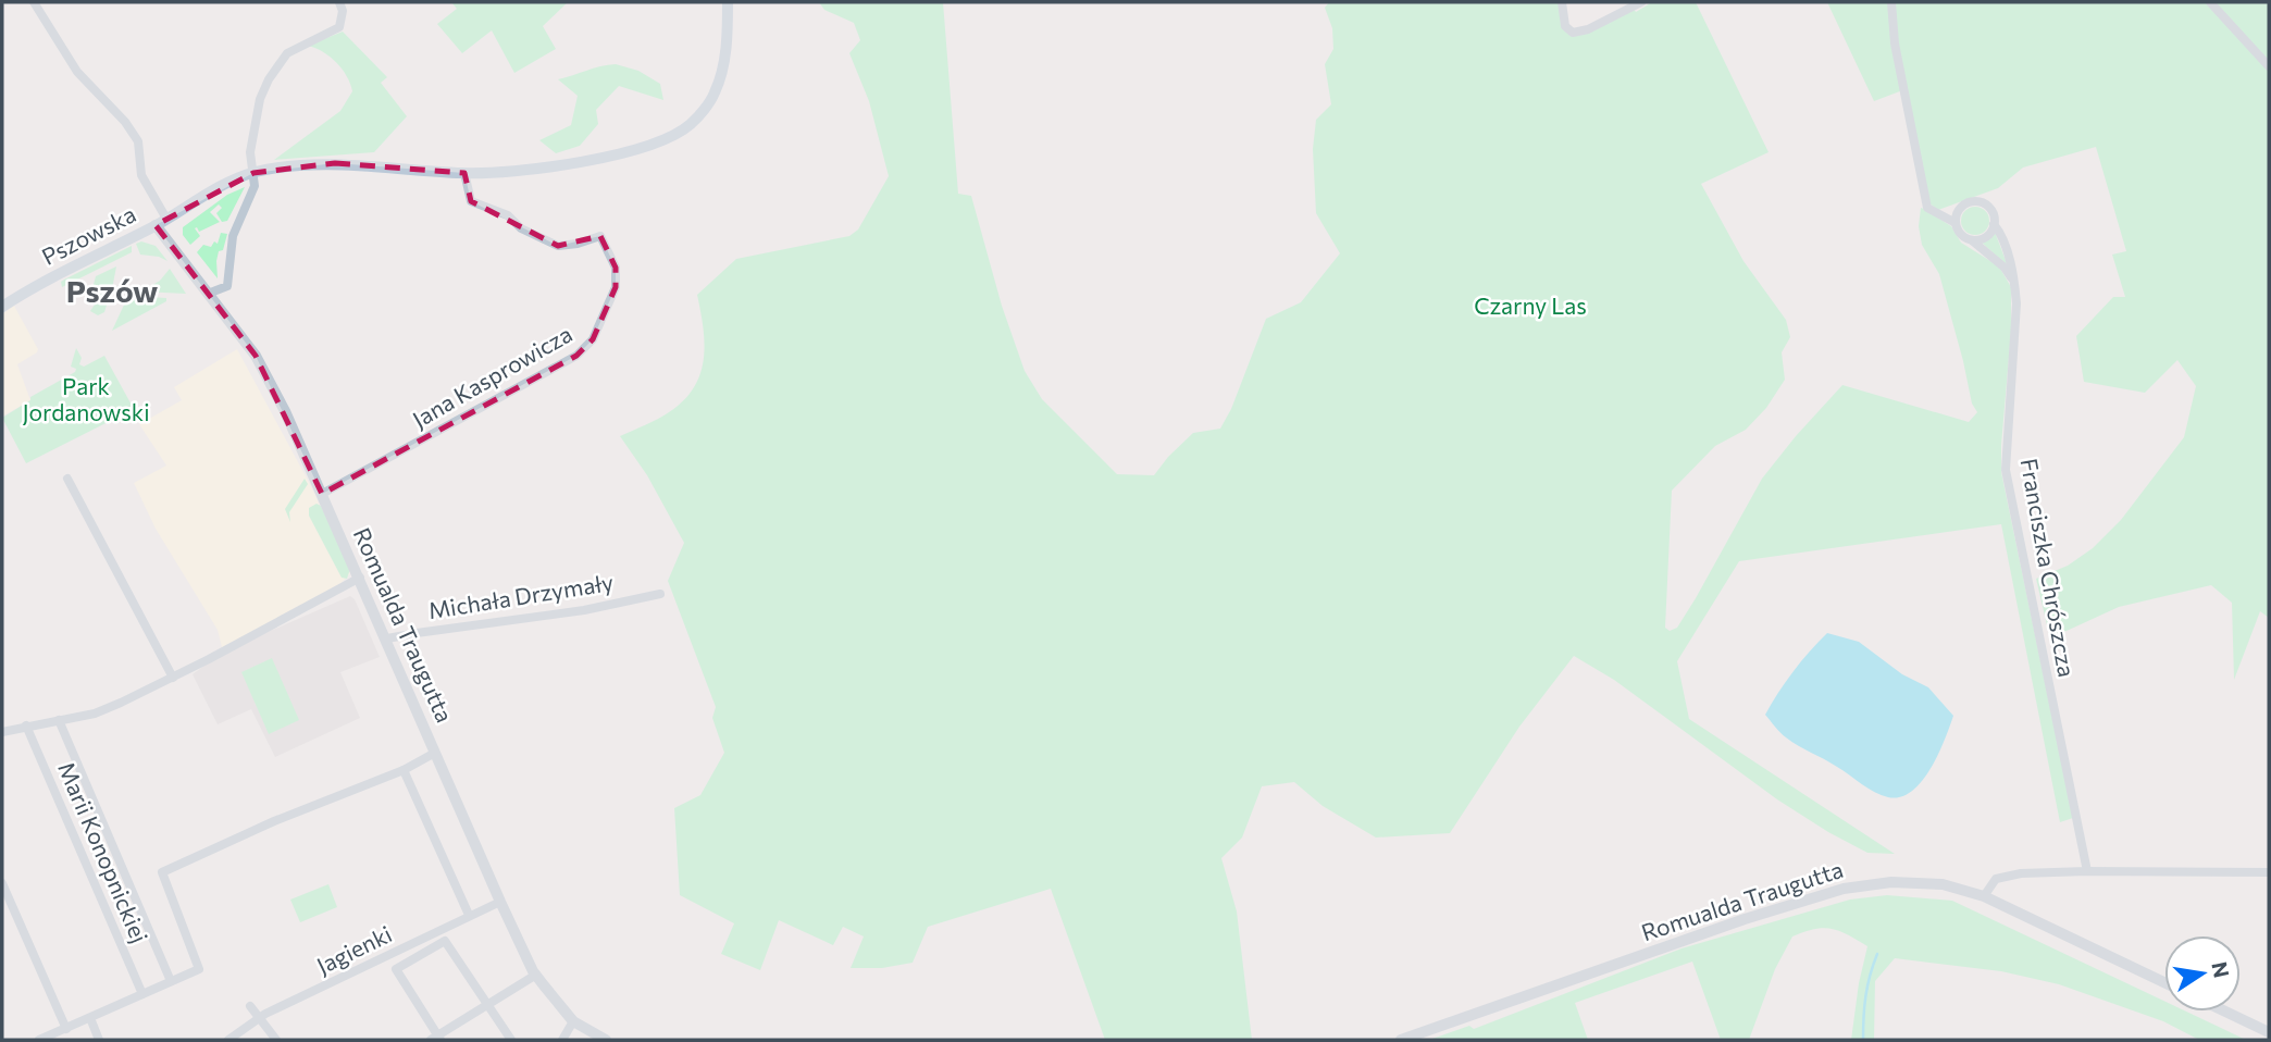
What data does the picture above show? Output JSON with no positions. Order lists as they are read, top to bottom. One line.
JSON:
{"streets":{"main road":["Pszowska"],"street":["Jana Kasprowicza","Franciszka Chrószcza","Michała Drzymały","Romualda Traugutta","Marii Konopnickiej","Jagienki"]},"crossings":[["Pszowska","Jana Kasprowicza"],["Pszowska","Romualda Traugutta"],["Jana Kasprowicza","Romualda Traugutta"],["Michała Drzymały","Romualda Traugutta"],["Romualda Traugutta","Jagienki"]],"districts":["Pszów"],"parks":["Czarny Las","Park Jordanowski"],"north":"right"}
